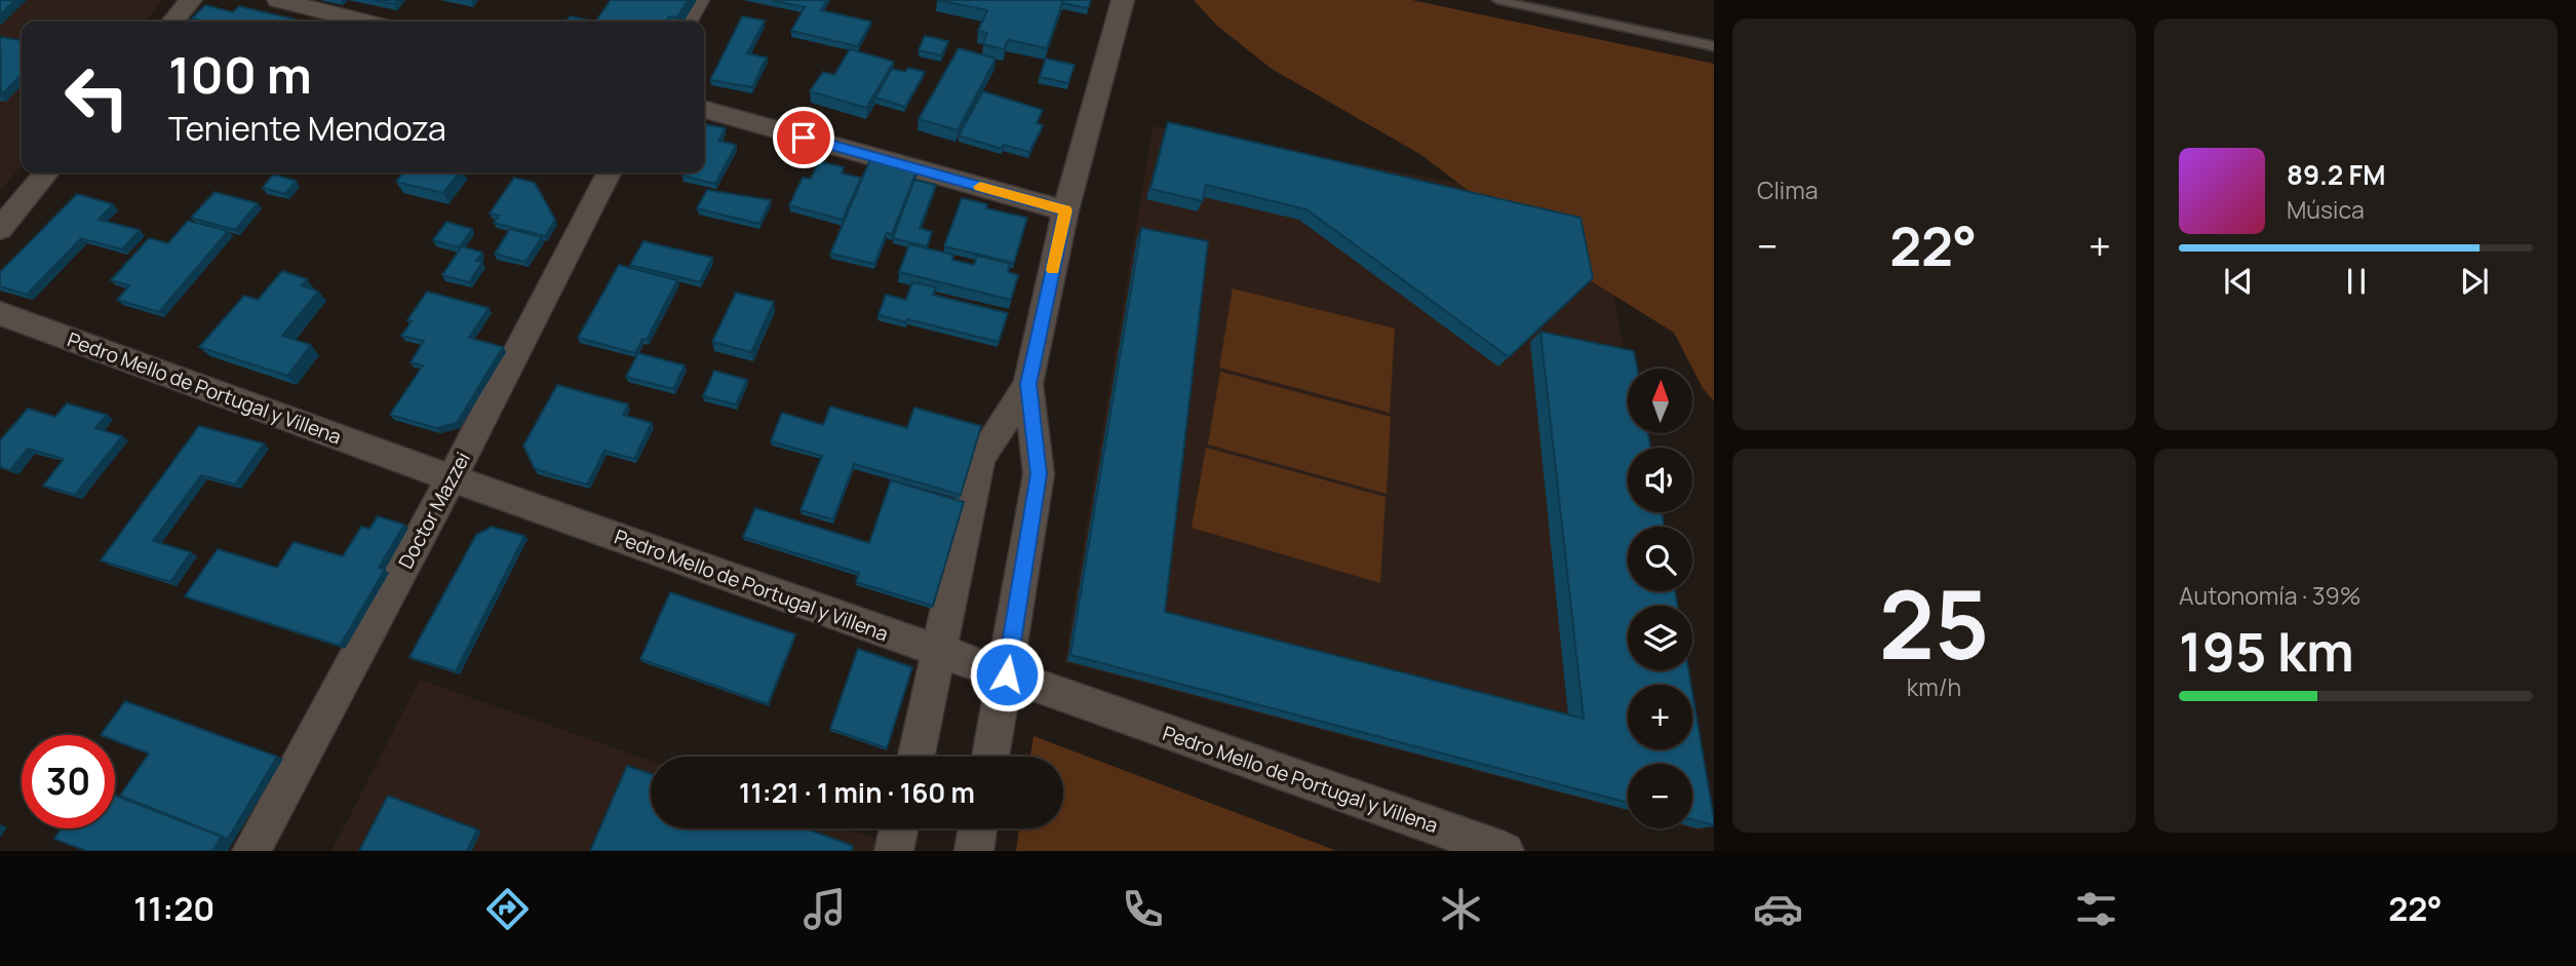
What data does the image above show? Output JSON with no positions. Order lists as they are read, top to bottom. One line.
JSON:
{"streets":{"street":["Pedro Mello de Portugal y Villena","Doctor Mazzei"]},"crossings":[["Pedro Mello de Portugal y Villena","Doctor Mazzei"]],"north":"top","page":{"tile":["Clima",["25","km/h"],["Autonomía · 39%","195 km"]],"turn":["100 m","Teniente Mendoza"],"song":["89.2 FM","Música"],"heat":["−","22°","+"],"map_buttons":["+","−"],"limit":"30","trip":"11:21 · 1 min · 160 m","tabs":["11:20","22°"]}}
